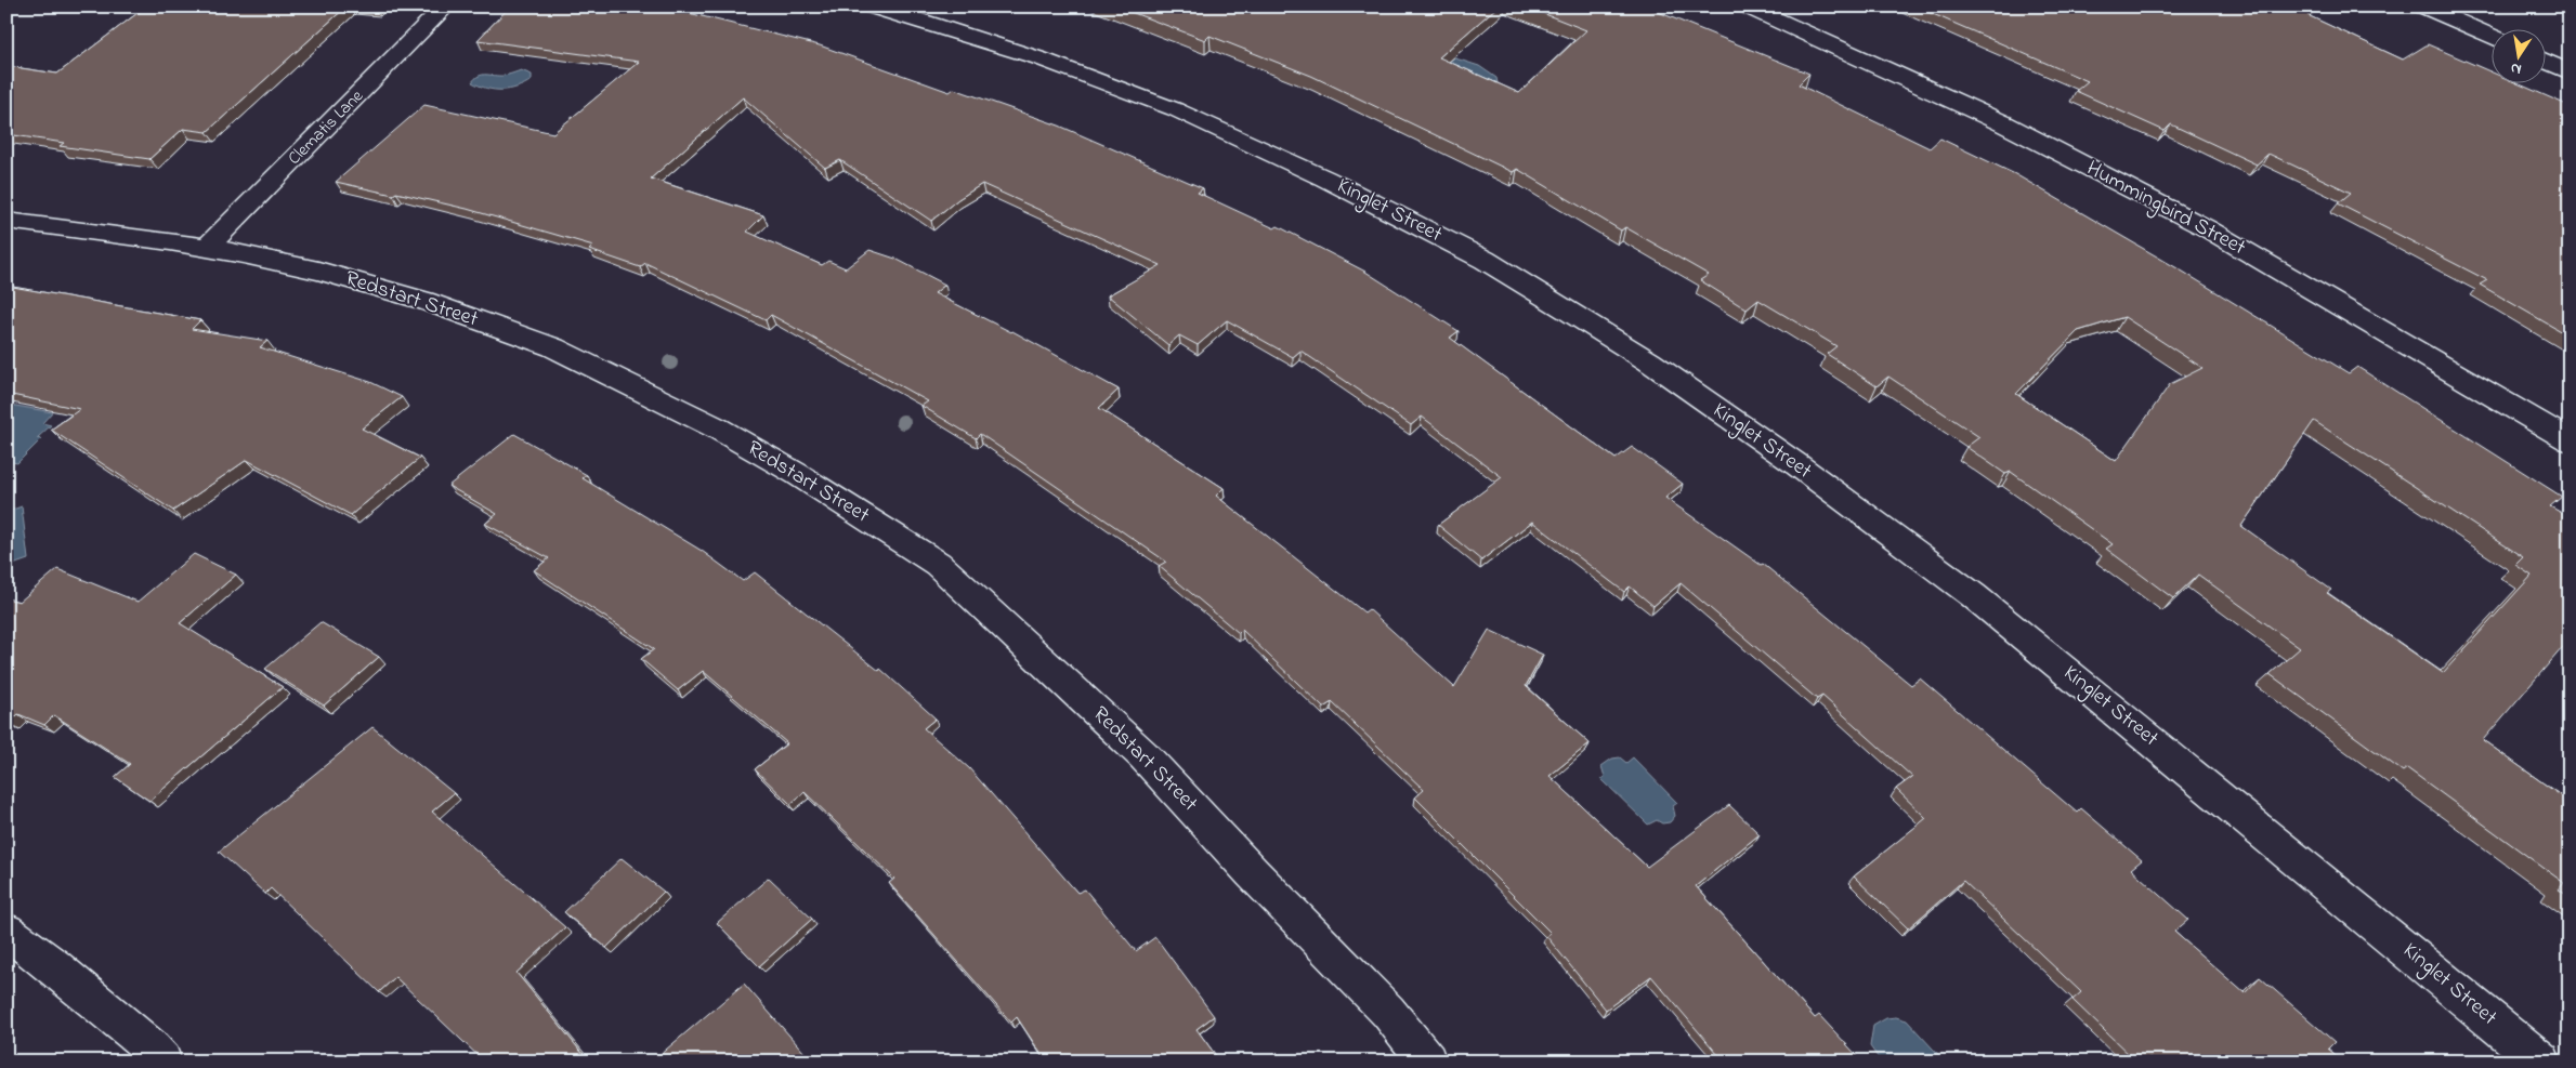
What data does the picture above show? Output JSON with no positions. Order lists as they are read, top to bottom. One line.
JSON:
{"streets":{"street":["Clematis Lane","Hummingbird Street","Kinglet Street","Redstart Street"]},"crossings":[["Clematis Lane","Redstart Street"]],"north":"bottom"}
